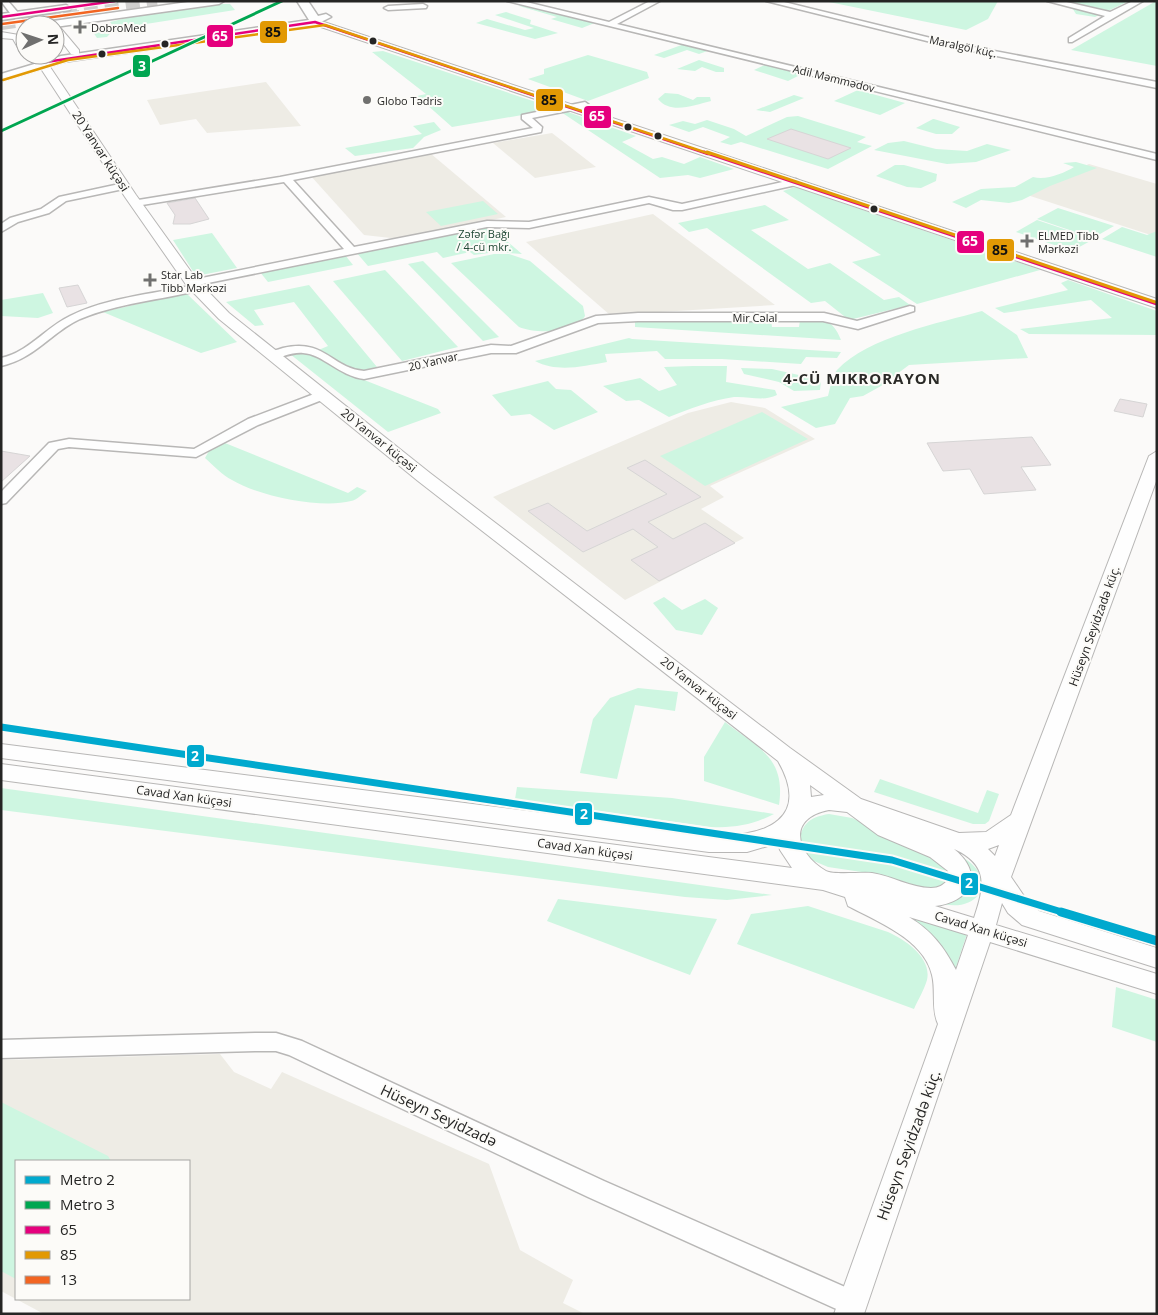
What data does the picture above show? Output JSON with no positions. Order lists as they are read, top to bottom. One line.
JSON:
{"streets":{"street":["Maralgöl küç.","Adil Məmmədov","20 Yanvar küçəsi","Mir Cəlal","20 Yanvar","Hüseyn Seyidzadə küç.","Cavad Xan küçəsi","Hüseyn Seyidzadə"]},"crossings":[["20 Yanvar küçəsi","20 Yanvar"],["20 Yanvar küçəsi","Cavad Xan küçəsi"],["Mir Cəlal","20 Yanvar"],["Hüseyn Seyidzadə küç.","Cavad Xan küçəsi"],["Hüseyn Seyidzadə küç.","Hüseyn Seyidzadə"]],"districts":["4-CÜ MIKRORAYON"],"parks":["Zəfər Bağı / 4-cü mkr."],"places":{"health":["DobroMed","ELMED Tibb Mərkəzi","Star Lab Tibb Mәrkәzi"],"other":["Globo Tədris"]},"lines":["metro line 3","transit line 65","transit line 13","transit line 85","metro line 2"],"legend":["Metro 2","Metro 3","65","85","13"],"north":"right"}
